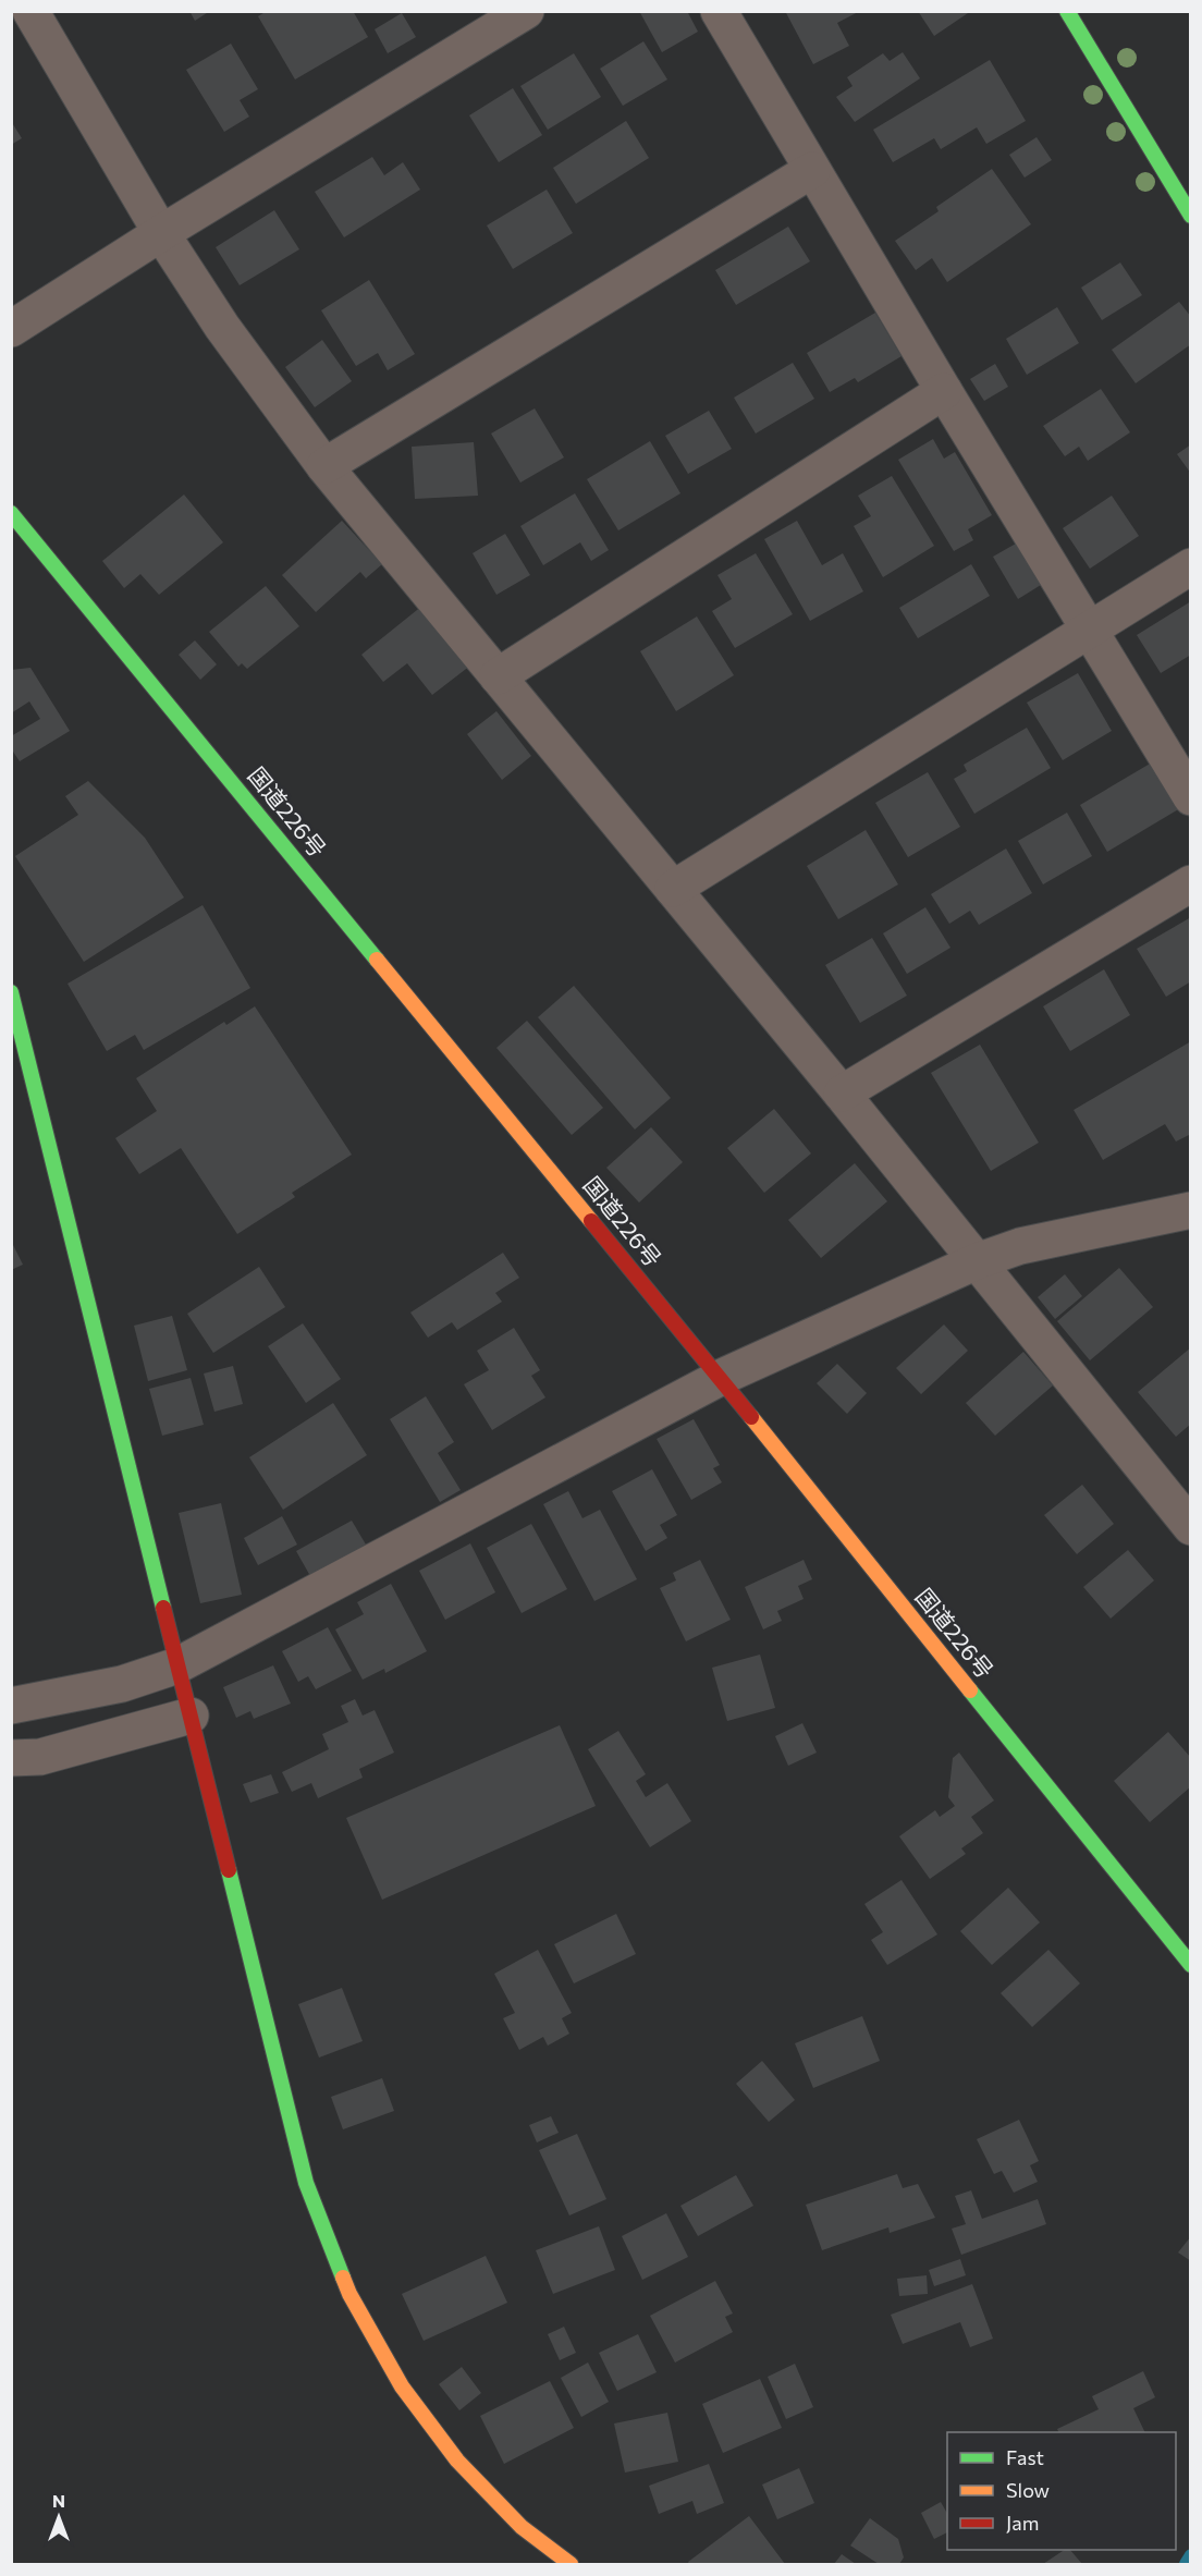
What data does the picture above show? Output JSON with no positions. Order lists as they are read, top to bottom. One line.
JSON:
{"streets":{"main road":["国道226号"]},"legend":["Fast","Slow","Jam"],"north":"top"}
